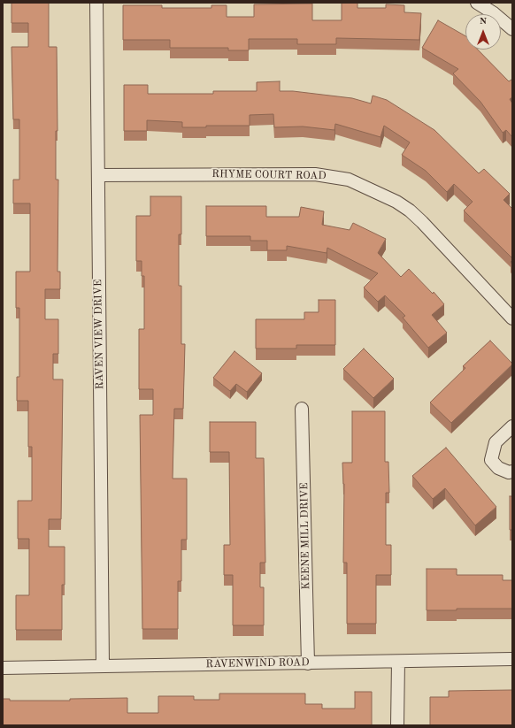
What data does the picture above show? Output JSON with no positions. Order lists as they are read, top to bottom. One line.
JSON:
{"streets":{"street":["RHYME COURT ROAD","RAVEN VIEW DRIVE","KEENE MILL DRIVE","RAVENWIND ROAD"]},"crossings":[["RHYME COURT ROAD","RAVEN VIEW DRIVE"],["RAVEN VIEW DRIVE","RAVENWIND ROAD"],["KEENE MILL DRIVE","RAVENWIND ROAD"]],"north":"top"}
